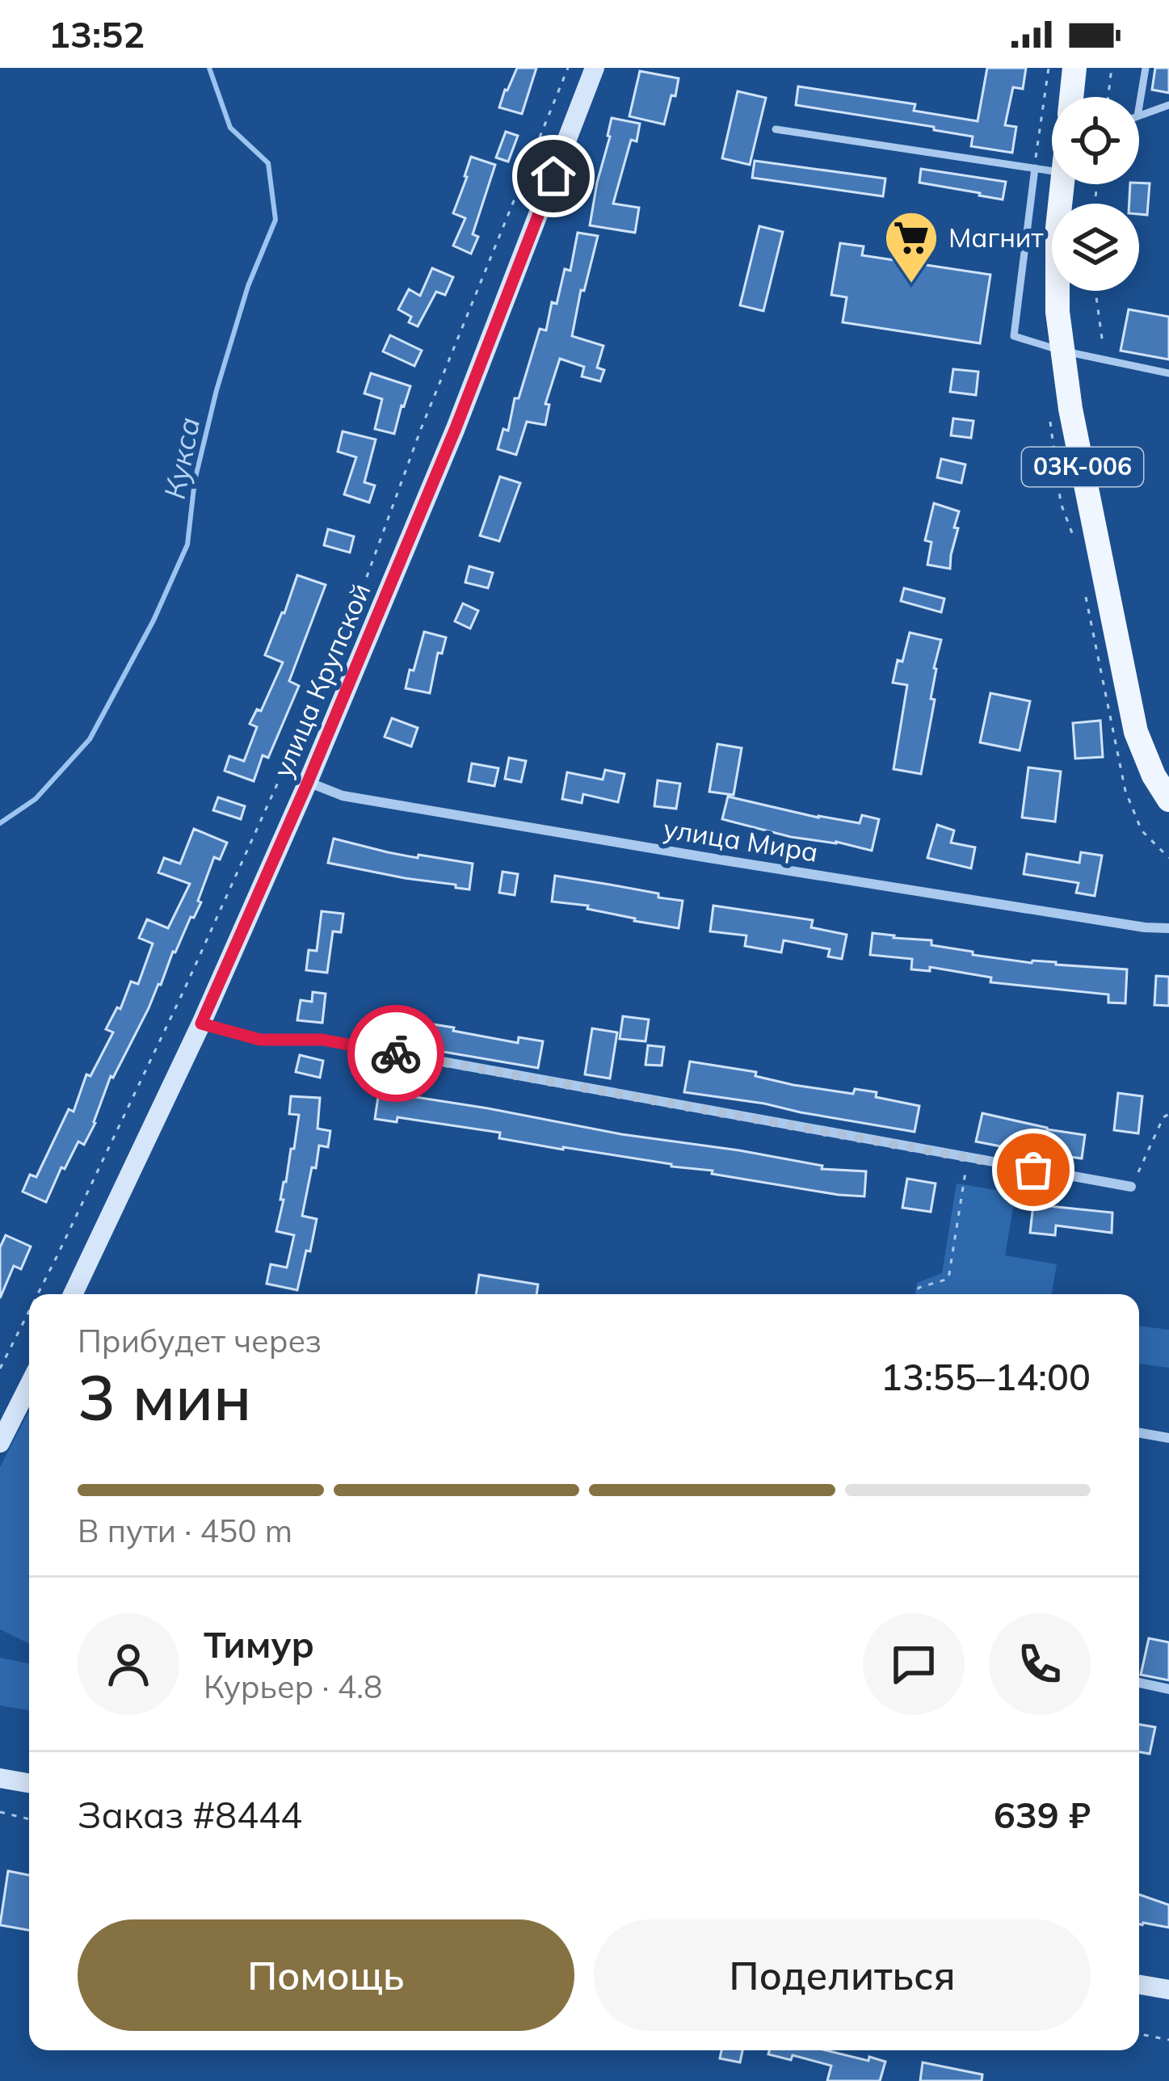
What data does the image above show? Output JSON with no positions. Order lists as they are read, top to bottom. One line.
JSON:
{"streets":{"main road":["03К-006"],"street":["улица Крупской","улица Мира"]},"crossings":[["улица Крупской","улица Мира"]],"water":["Кукса"],"places":{"supermarket":["Магнит"]},"page":{"status":"13:52","heading":["3 мин","Прибудет через","13:55–14:00"],"panel":["Тимур","Курьер · 4.8","Заказ #8444","639 ₽"],"bar":"В пути · 450 m","buttons":["Помощь","Поделиться"]}}
